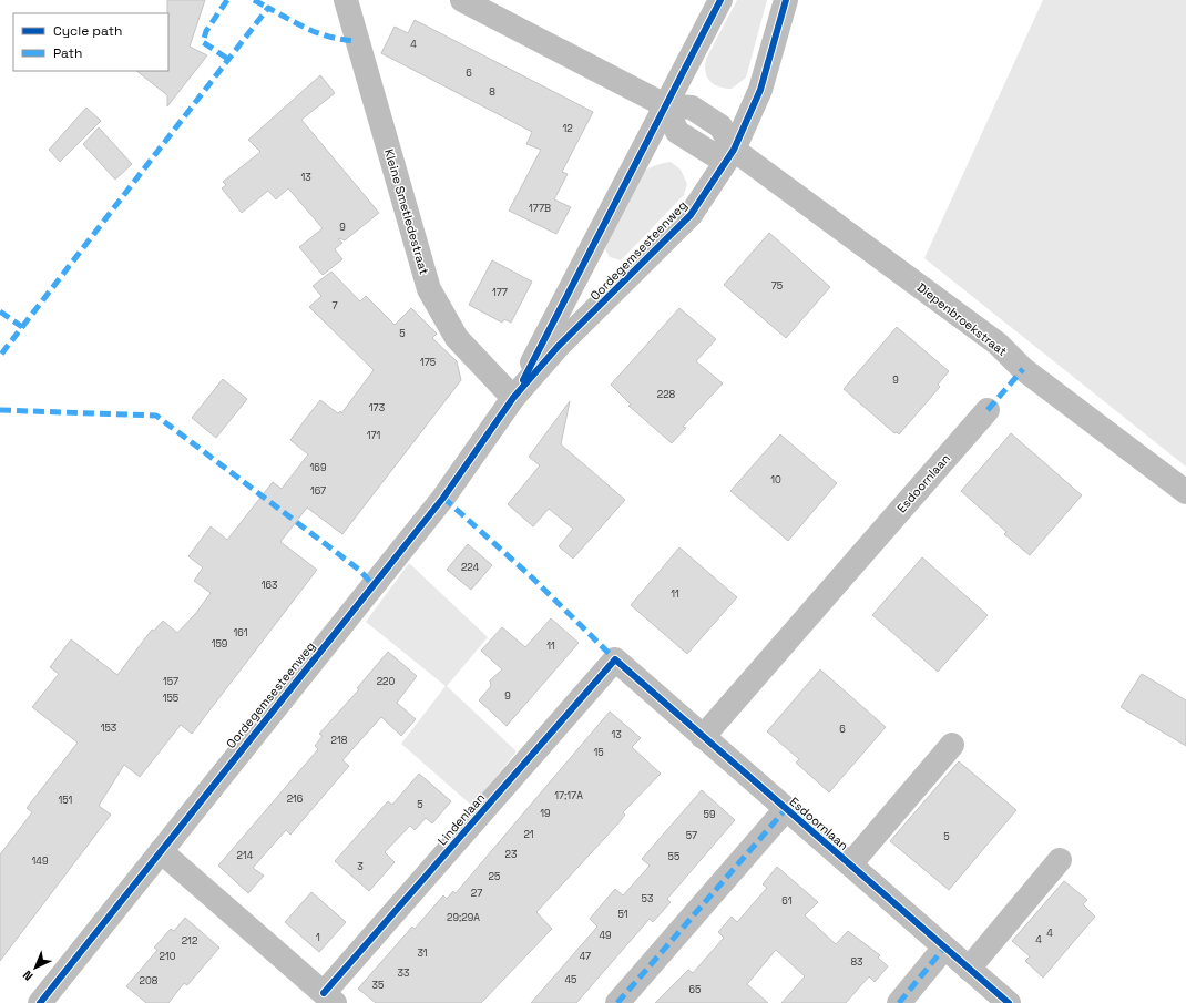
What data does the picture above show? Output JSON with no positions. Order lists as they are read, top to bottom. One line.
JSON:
{"streets":{"street":["Kleine Smetledestraat","Oordegemsesteenweg","Diepenbroekstraat","Esdoornlaan","Lindenlaan"]},"crossings":[["Kleine Smetledestraat","Oordegemsesteenweg"],["Oordegemsesteenweg","Diepenbroekstraat"],["Oordegemsesteenweg","Lindenlaan"],["Esdoornlaan","Lindenlaan"]],"house_numbers":["4","6","8","12","13","177B","9","75","177","7","5","175","9","228","173","171","169","10","167","224","163","11","161","159","11","157","220","9","155","153","6","13","218","15","17;17A","216","151","5","19","59","21","57","5","23","214","55","149","3","25","27","53","61","51","29;29A","4","49","1","4","212","31","210","47","83","33","45","208","35","65"],"legend":["Cycle path","Path"],"north":"bottom left"}
